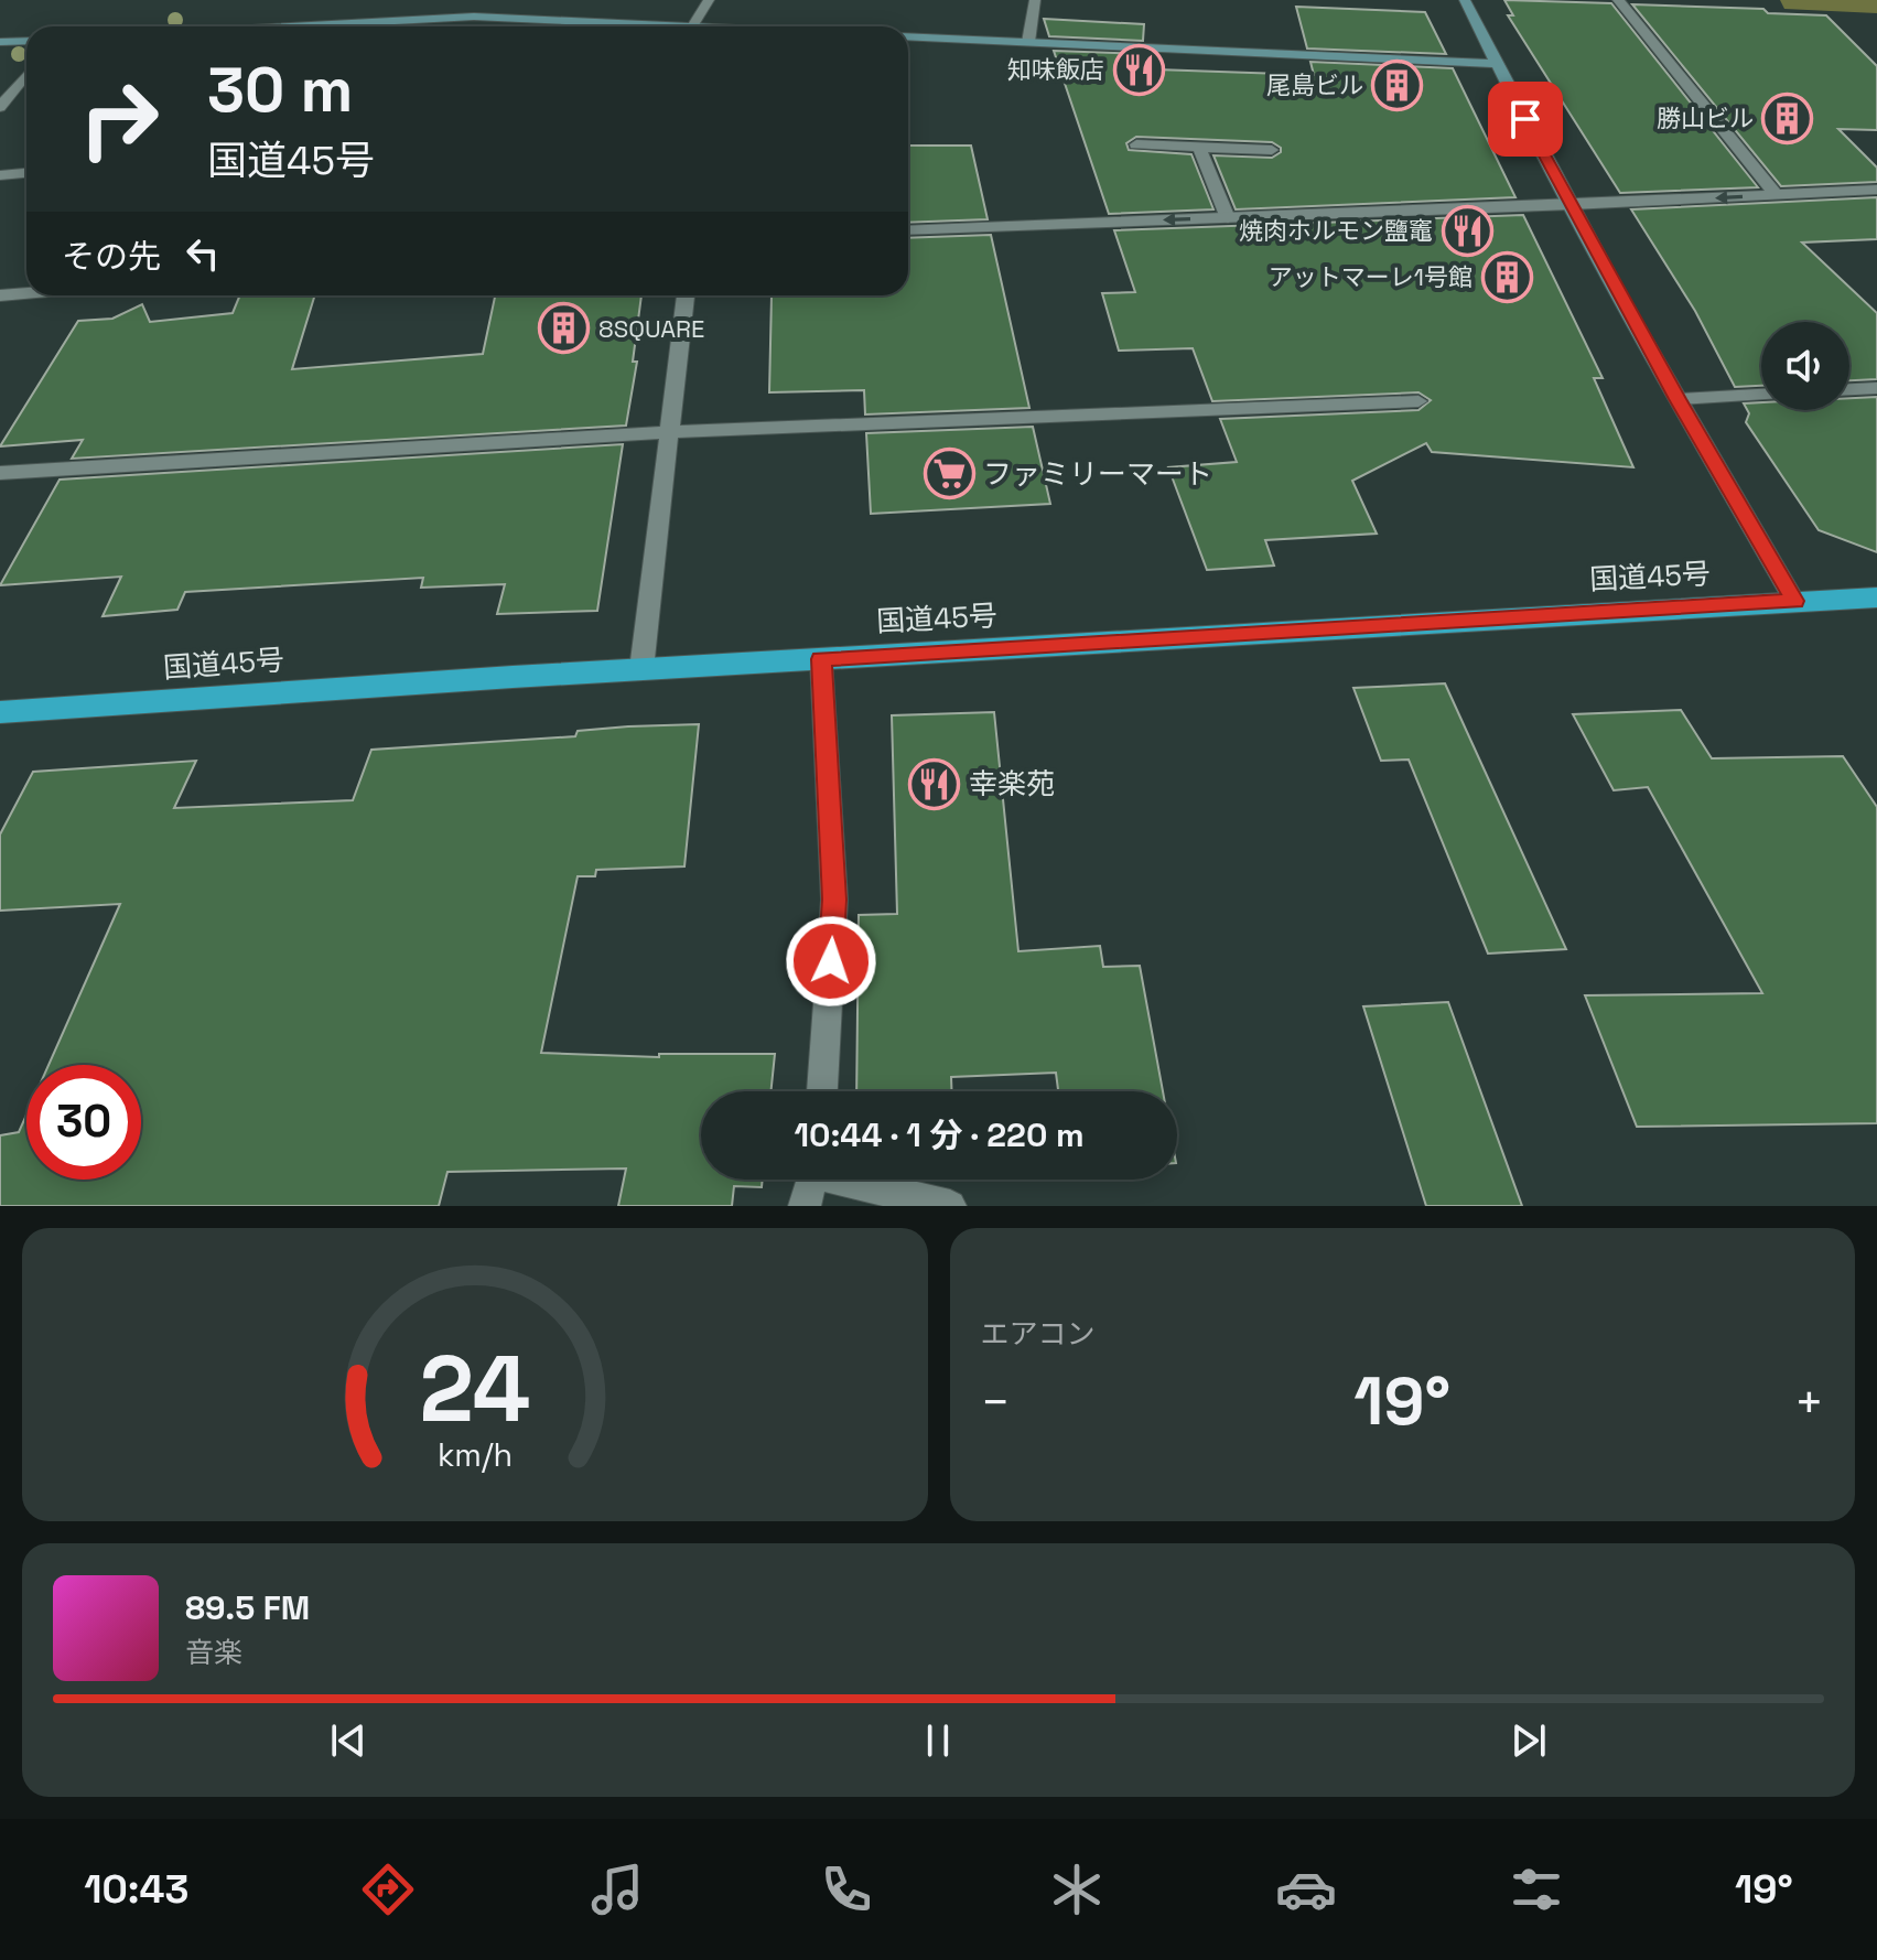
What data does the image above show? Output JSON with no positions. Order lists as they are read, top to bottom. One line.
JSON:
{"streets":{"highway":["国道45号"]},"places":{"restaurant":["知味飯店","焼肉ホルモン鹽竈","幸楽苑"],"building":["尾島ビル","勝山ビル","アットマーレ1号館","8SQUARE"],"supermarket":["ファミリーマート"]},"page":{"turn":["30 m","国道45号"],"then":"その先","limit":"30","trip":"10:44 · 1 分 · 220 m","tile":"エアコン","heat":["−","19°","+"],"song":["89.5 FM","音楽"],"tabs":["10:43","19°"],"gauge":["24","km/h"]}}
